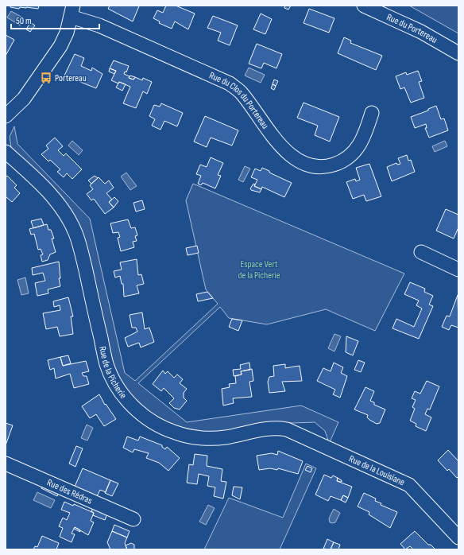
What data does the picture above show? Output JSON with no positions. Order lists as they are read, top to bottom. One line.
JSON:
{"streets":{"street":["Rue du Portereau","Rue du Clos du Portereau","Rue de la Picherie","Rue de la Louisiane","Rue des Rédras"]},"crossings":[["Rue de la Picherie","Rue de la Louisiane"]],"parks":["Espace Vert de la Picherie"],"places":{"bus stop":["Portereau"]},"scale_bar":"50 m"}
